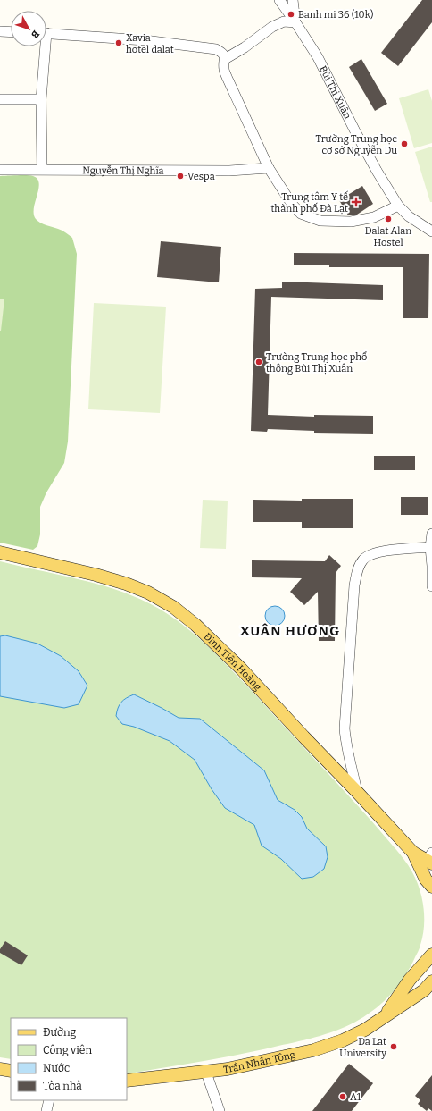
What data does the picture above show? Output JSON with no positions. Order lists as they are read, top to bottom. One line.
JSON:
{"streets":{"main road":["Đinh Tiên Hoàng","Trần Nhân Tông"],"street":["Bùi Thị Xuân","Nguyễn Thị Nghĩa"]},"districts":["XUÂN HƯƠNG"],"places":{"other":["Banh mi 36 (10k)","Xavia hotel dalat","Trường Trung học cơ sở Nguyễn Du","Vespa","Dalat Alan Hostel","Trường Trung học phổ thông Bùi Thị Xuân","Da Lat University","A1"],"health":["Trung tâm Y tế thành phố Đà Lạt"]},"legend":["Đường","Công viên","Nước","Tòa nhà"],"north":"bottom right"}
